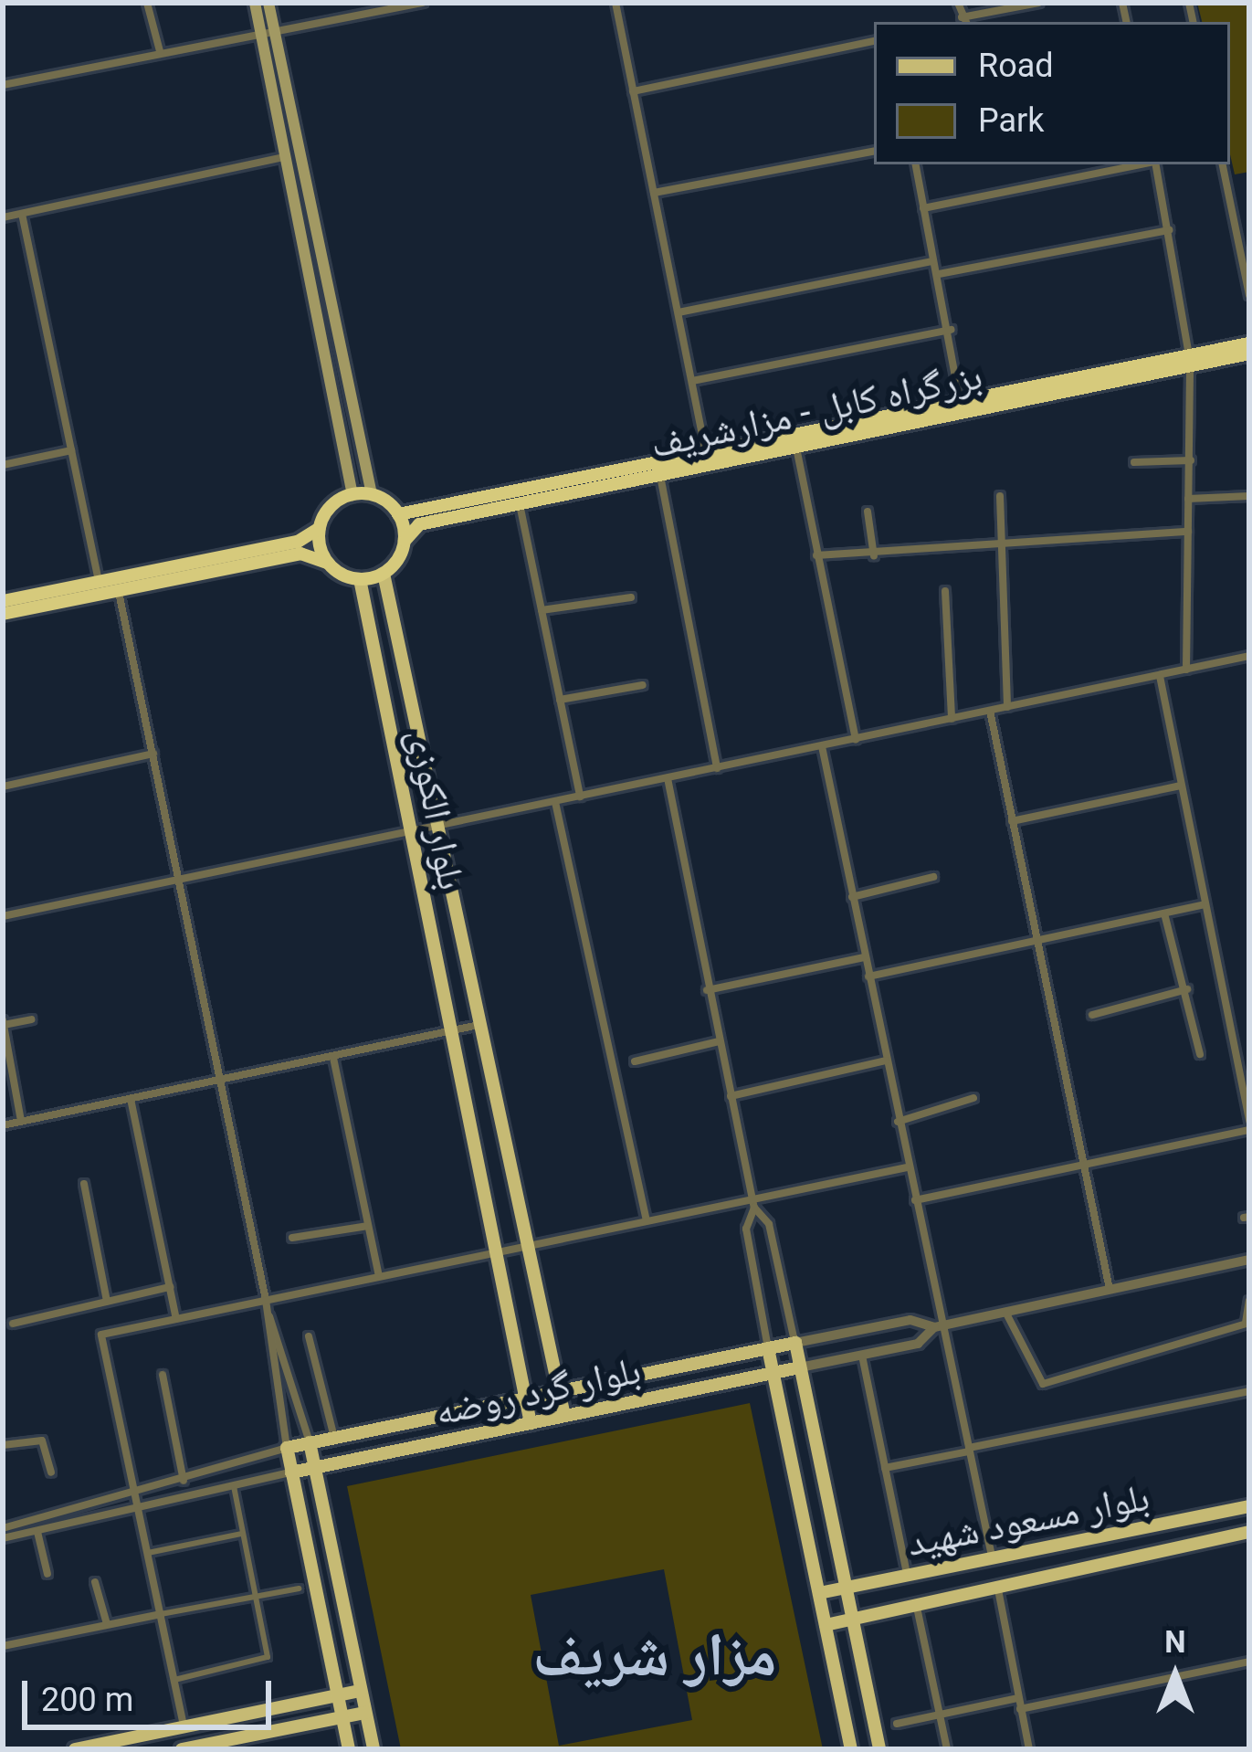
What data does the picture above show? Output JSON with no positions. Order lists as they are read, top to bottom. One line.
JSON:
{"streets":{"highway":["بزرگراه کابل - مزارشریف"],"main road":["بلوار الکوزی","بلوار گرد روضه","بلوار مسعود شهید"]},"crossings":[["بزرگراه کابل - مزارشریف","بلوار الکوزی"],["بلوار الکوزی","بلوار گرد روضه"]],"districts":["مزار شريف"],"legend":["Road","Park"],"scale_bar":"200 m","north":"top"}
